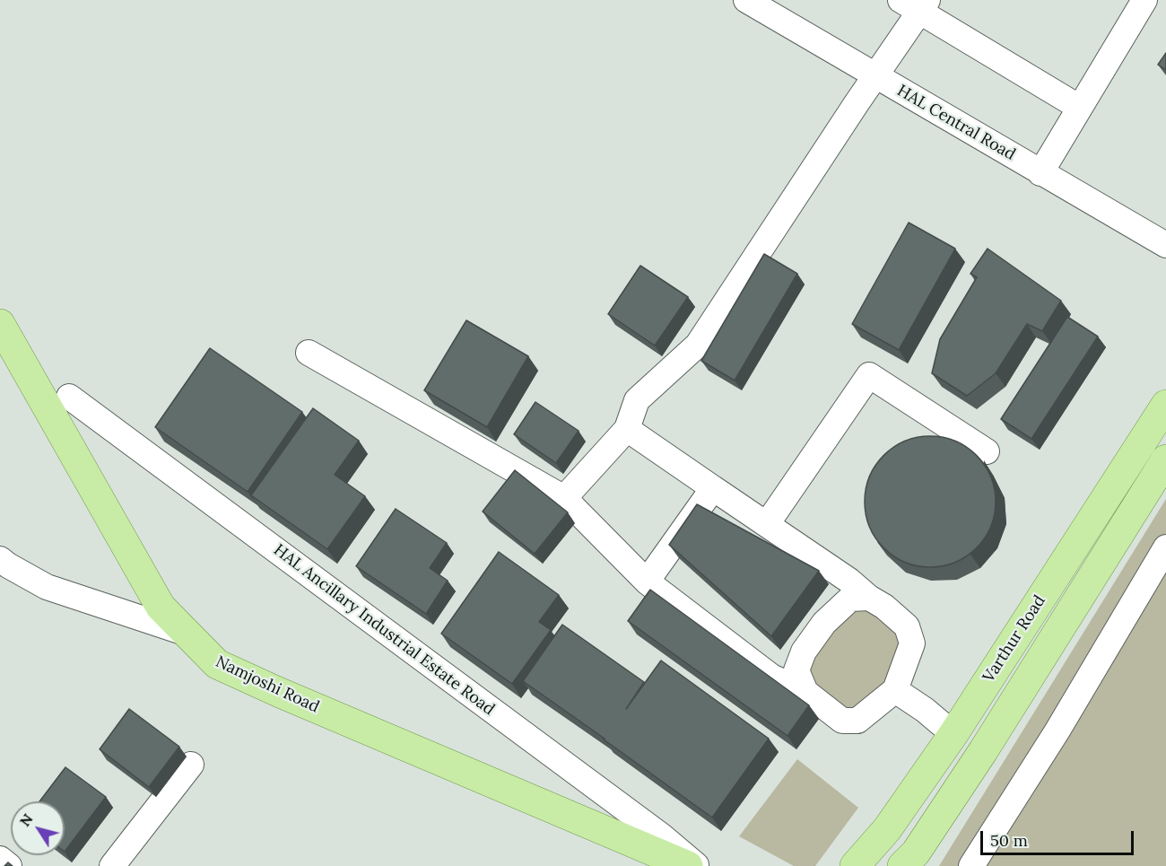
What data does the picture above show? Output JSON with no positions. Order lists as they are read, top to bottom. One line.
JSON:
{"streets":{"main road":["Varthur Road","Namjoshi Road"],"street":["HAL Central Road","HAL Ancillary Industrial Estate Road"]},"scale_bar":"50 m","north":"top left"}
